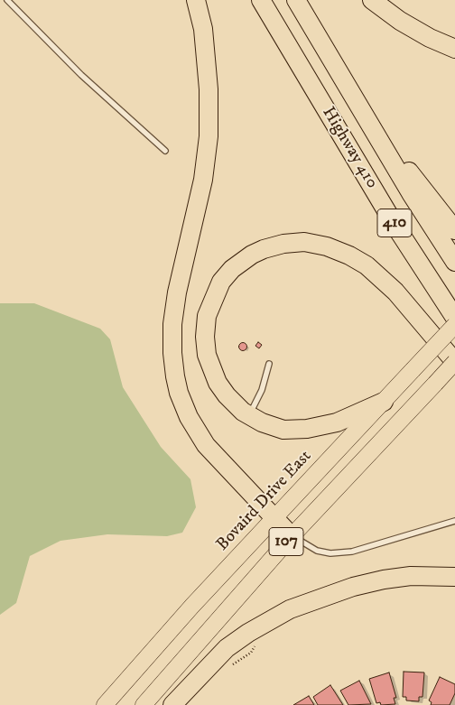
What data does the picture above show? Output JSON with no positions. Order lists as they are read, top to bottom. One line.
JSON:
{"streets":{"highway":["Highway 410","410"],"main road":["Bovaird Drive East","107"]}}
